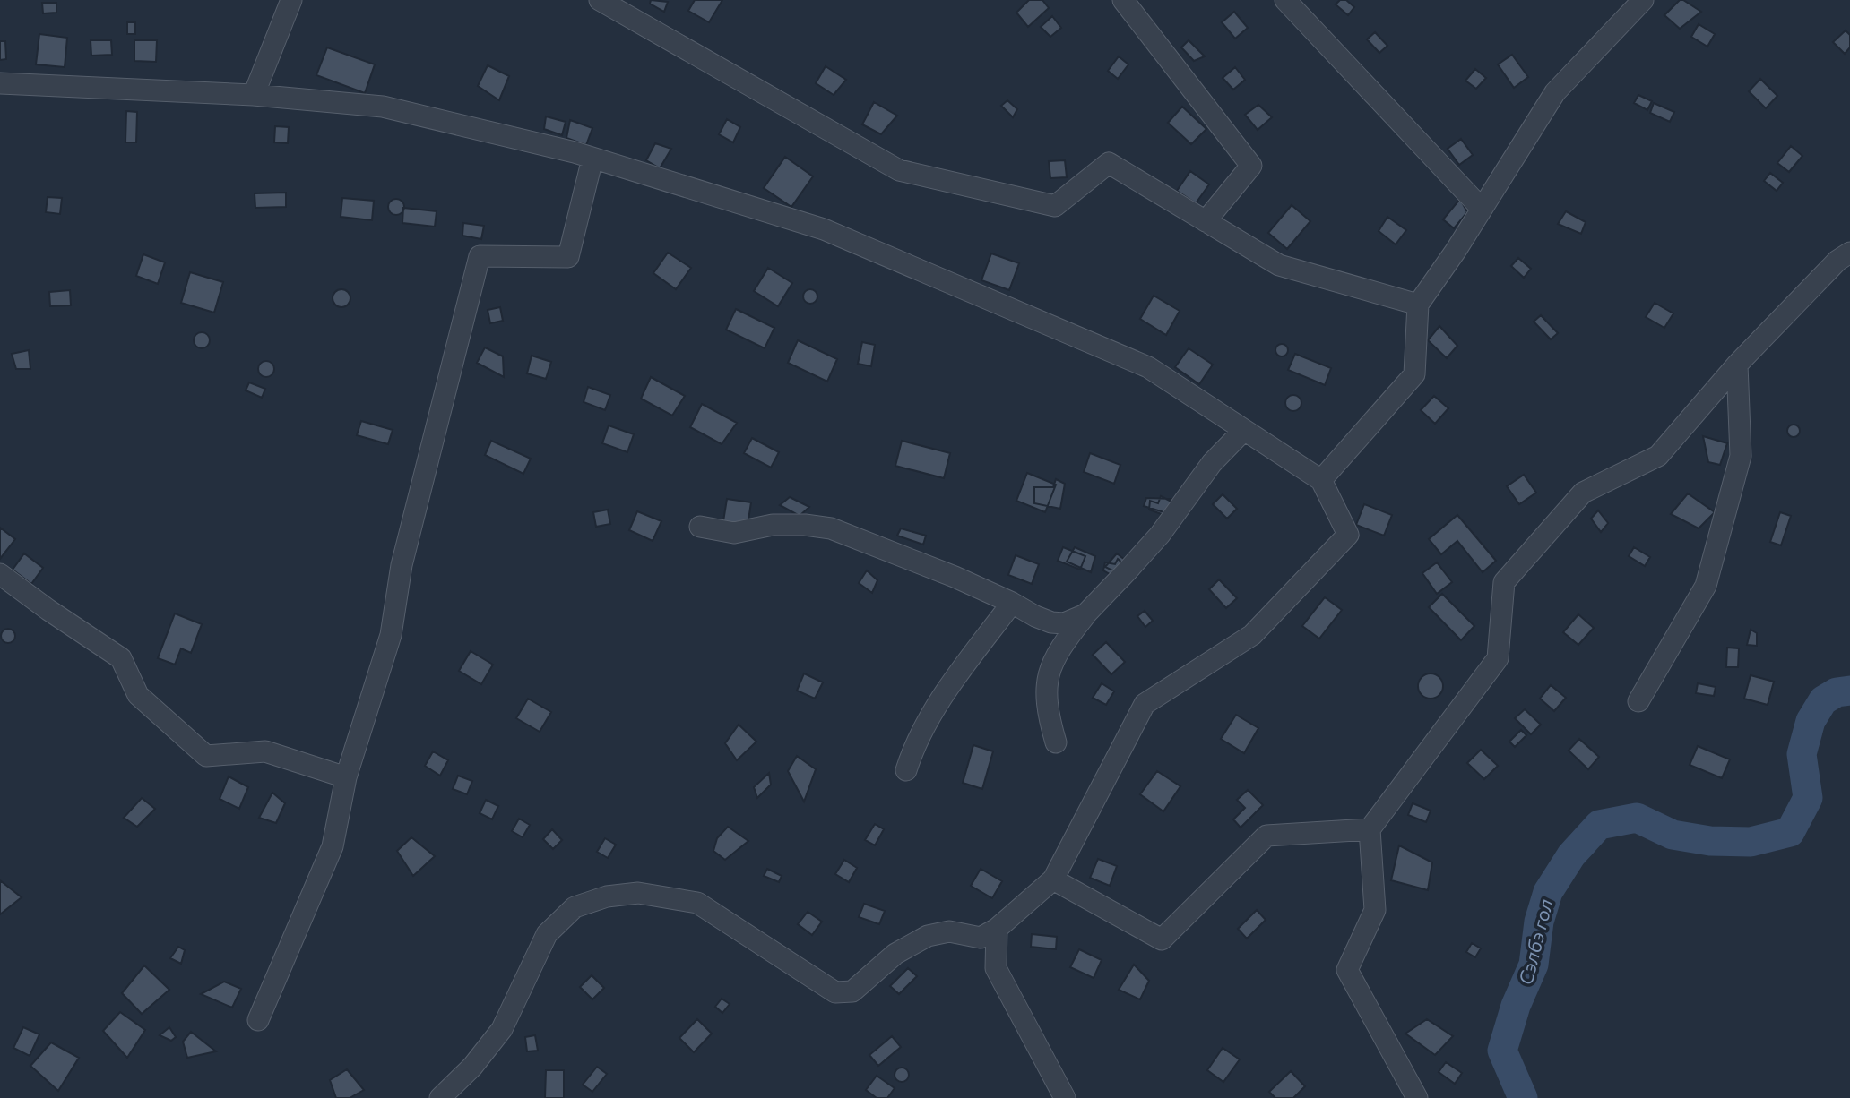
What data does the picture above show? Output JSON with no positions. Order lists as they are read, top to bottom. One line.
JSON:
{"water":["Сэлбэ гол"]}
